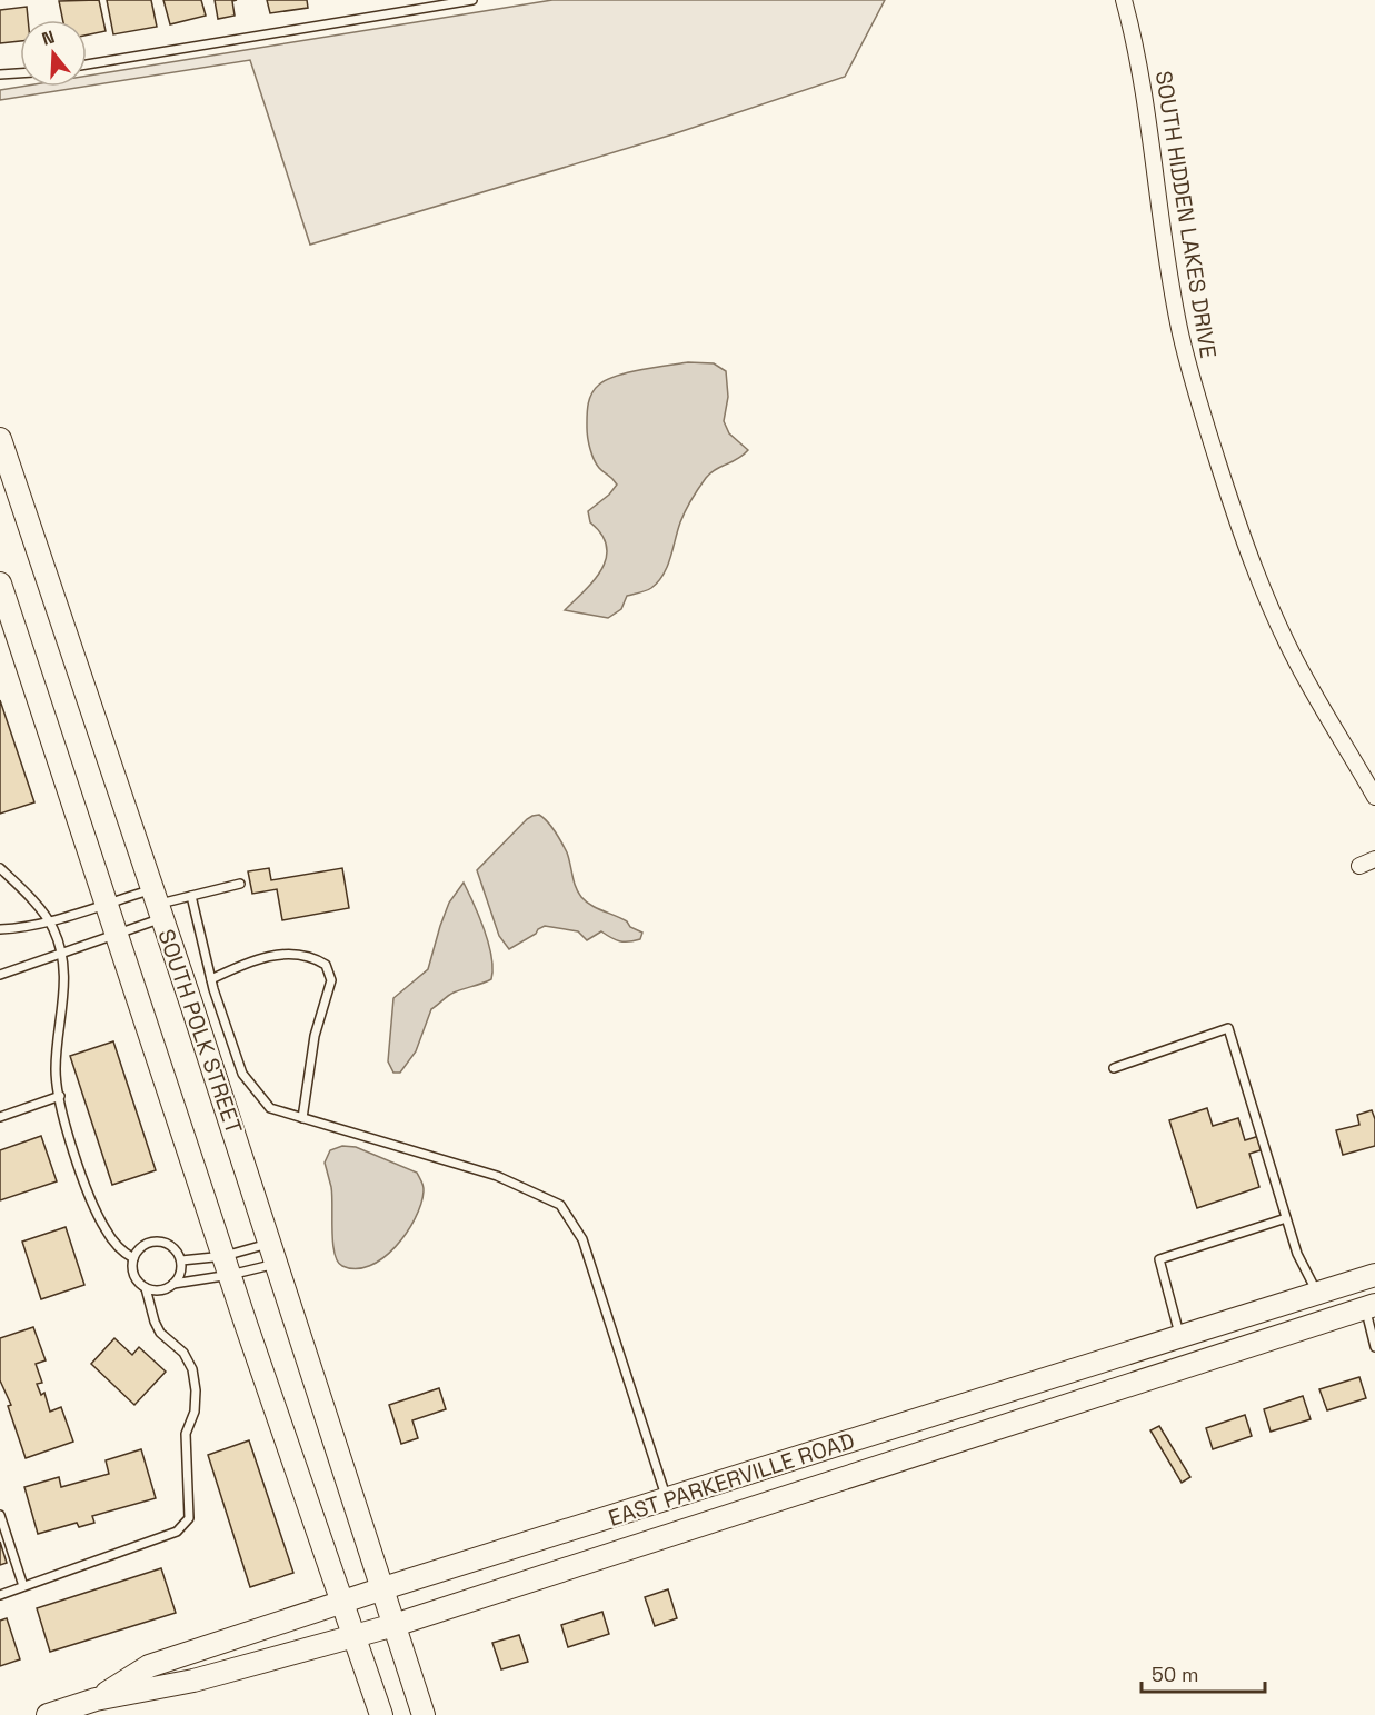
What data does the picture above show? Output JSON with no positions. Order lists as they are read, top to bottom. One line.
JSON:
{"streets":{"main road":["SOUTH POLK STREET","EAST PARKERVILLE ROAD"],"street":["SOUTH HIDDEN LAKES DRIVE"]},"crossings":[["SOUTH POLK STREET","EAST PARKERVILLE ROAD"]],"scale_bar":"50 m","north":"top"}
